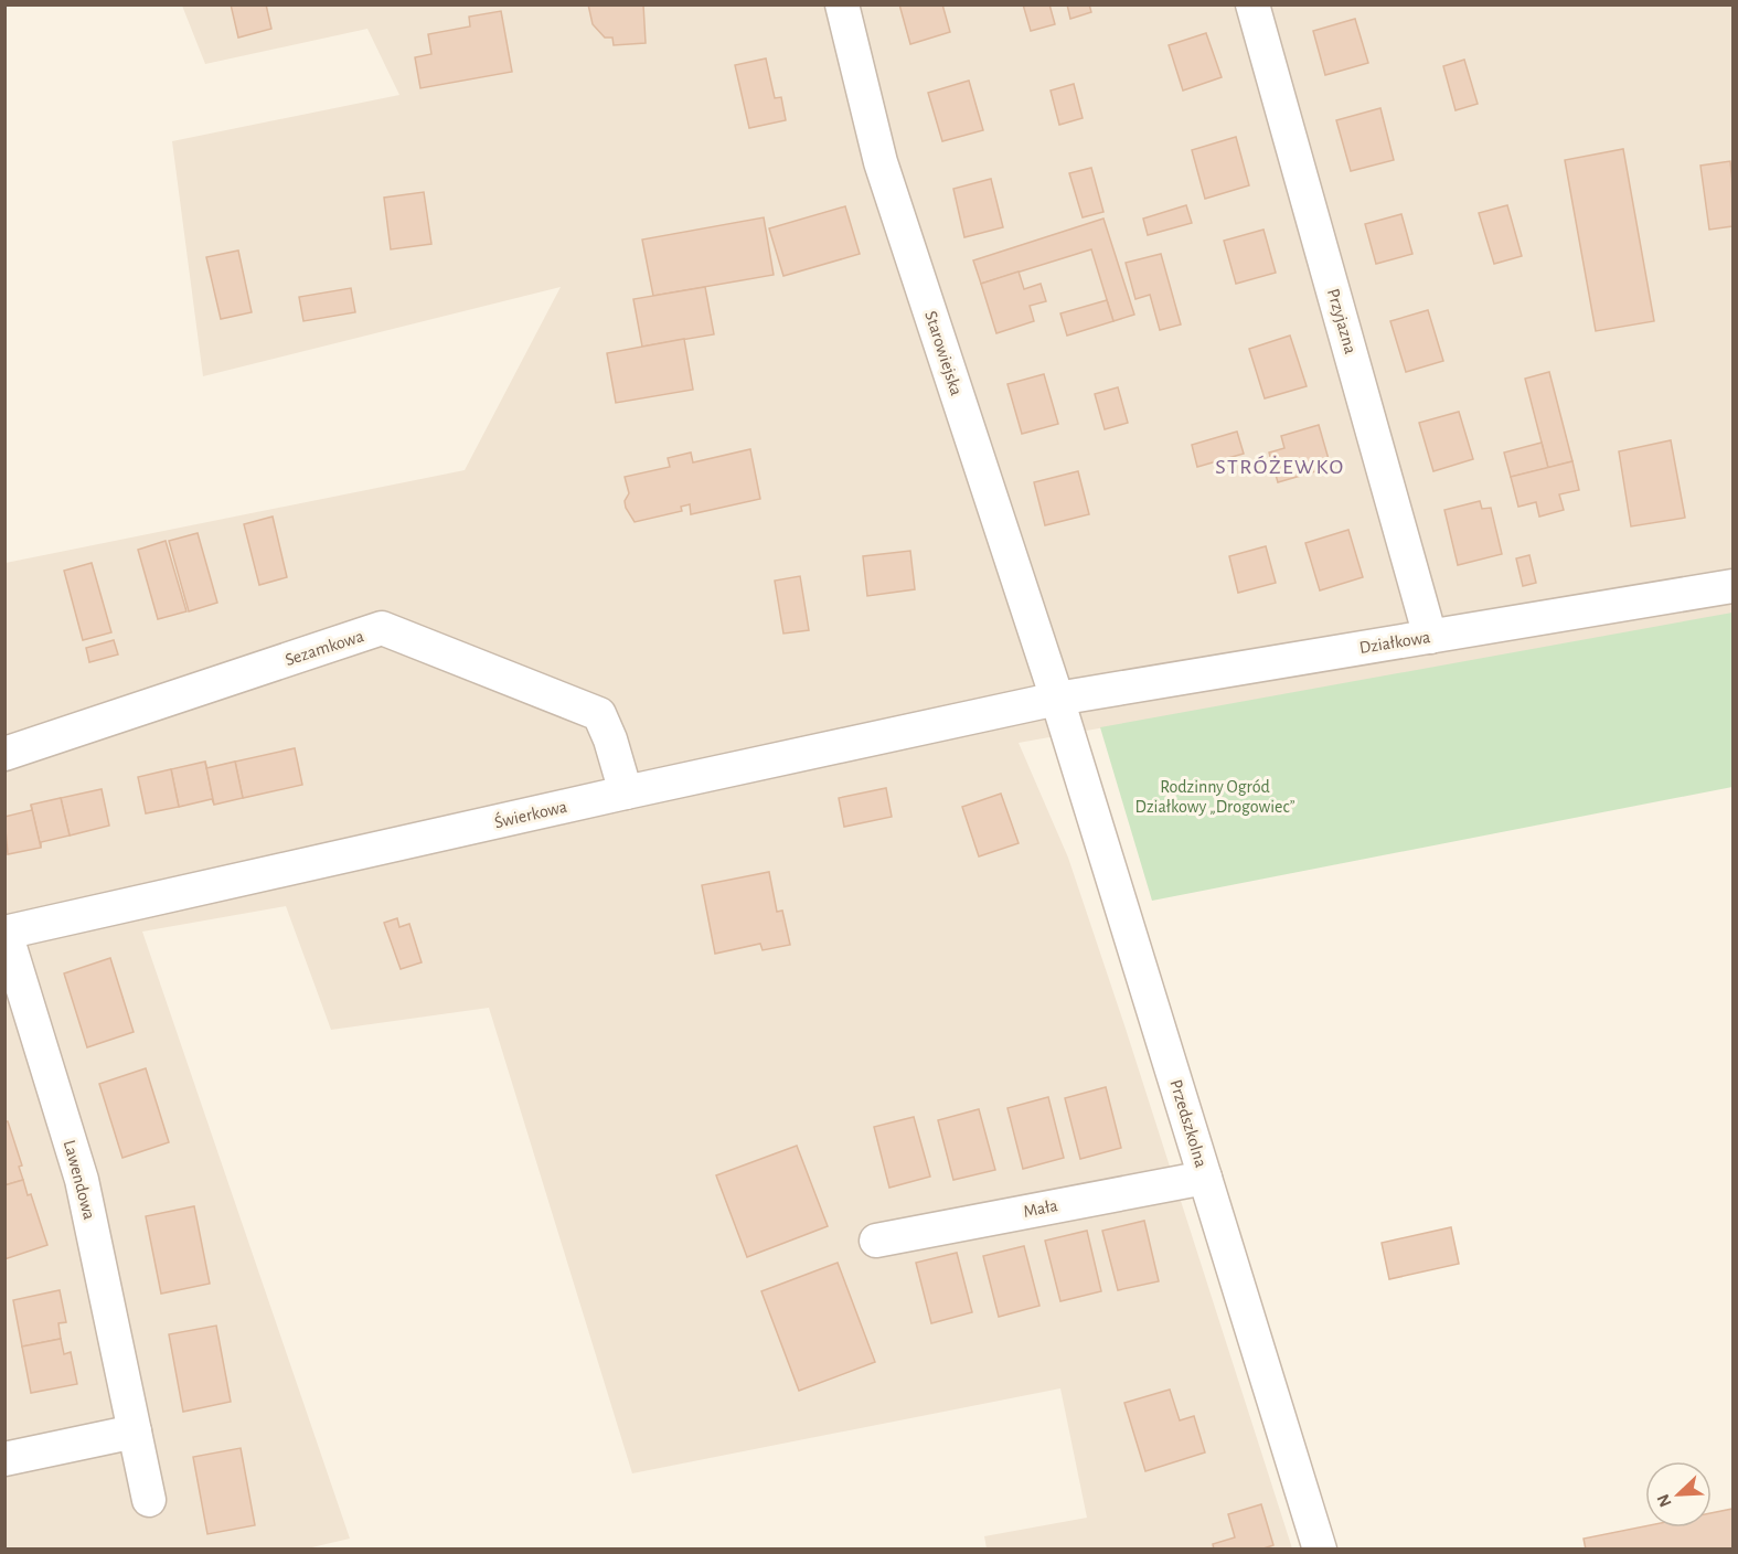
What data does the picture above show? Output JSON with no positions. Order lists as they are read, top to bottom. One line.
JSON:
{"streets":{"street":["Przyjazna","Starowiejska","Działkowa","Sezamkowa","Świerkowa","Przedszkolna","Lawendowa","Mała"]},"crossings":[["Przyjazna","Działkowa"],["Starowiejska","Działkowa"],["Starowiejska","Świerkowa"],["Starowiejska","Przedszkolna"],["Działkowa","Świerkowa"],["Działkowa","Przedszkolna"],["Sezamkowa","Świerkowa"],["Świerkowa","Przedszkolna"],["Świerkowa","Lawendowa"],["Przedszkolna","Mała"]],"districts":["STRÓŻEWKO"],"parks":["Rodzinny Ogród Działkowy „Drogowiec”"],"north":"bottom left"}
